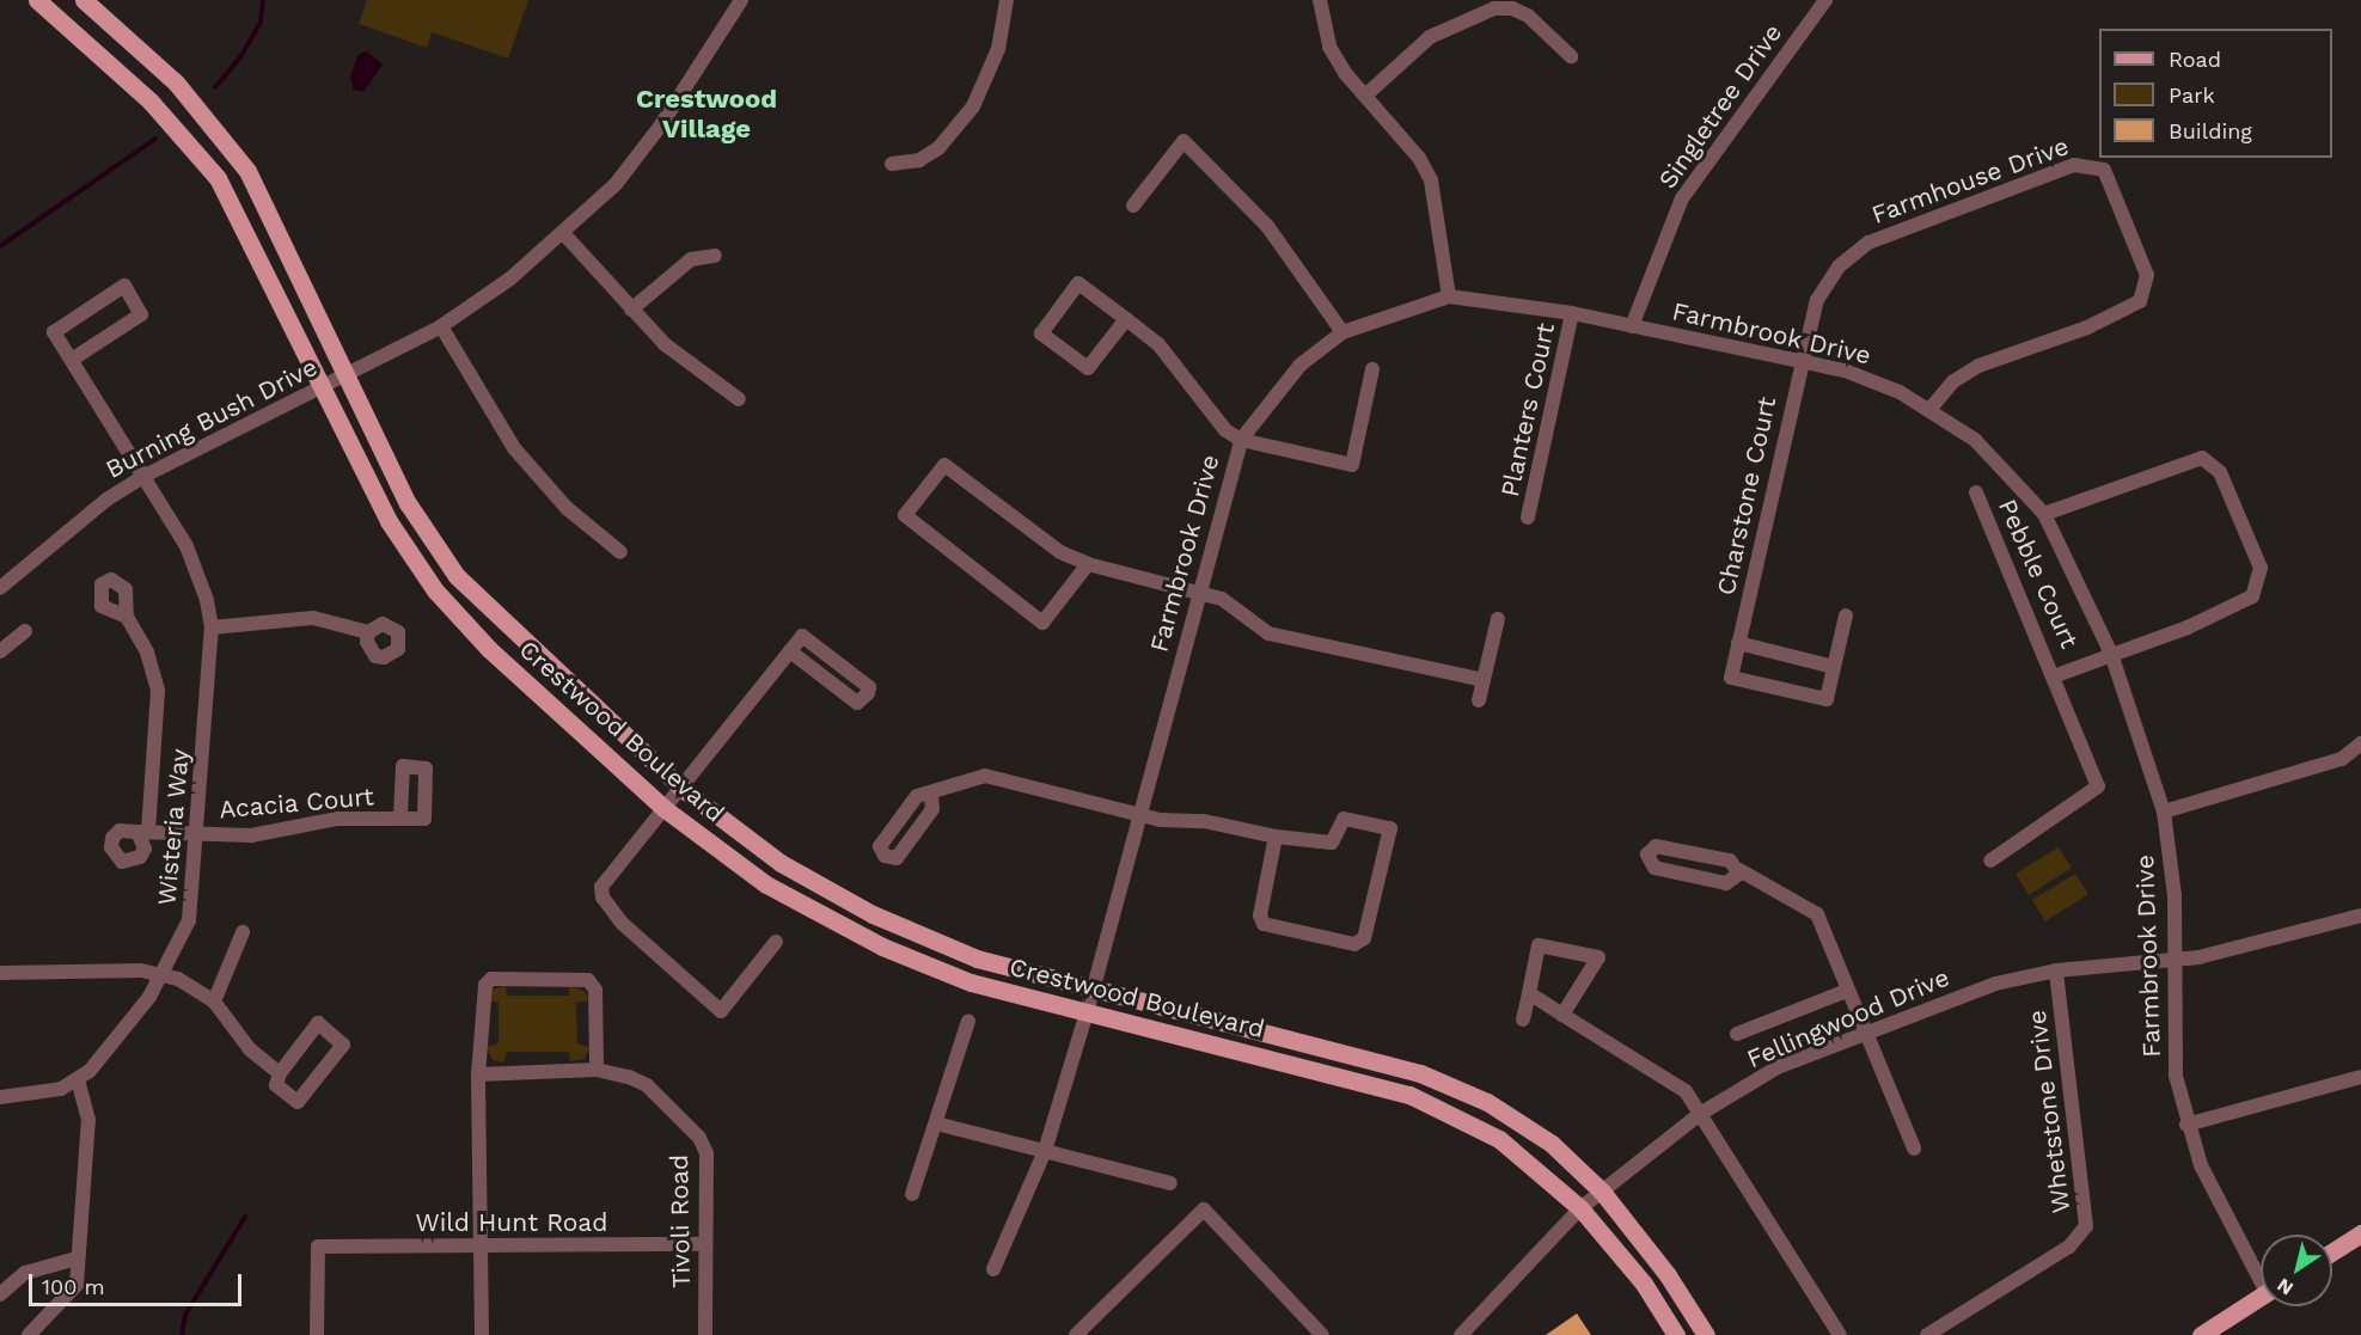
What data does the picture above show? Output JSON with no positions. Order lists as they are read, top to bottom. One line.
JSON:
{"streets":{"main road":["Crestwood Boulevard"],"street":["Singletree Drive","Farmhouse Drive","Farmbrook Drive","Planters Court","Burning Bush Drive","Charstone Court","Pebble Court","Acacia Court","Wisteria Way","Fellingwood Drive","Whetstone Drive","Tivoli Road","Wild Hunt Road"]},"crossings":[["Singletree Drive","Farmbrook Drive"],["Farmhouse Drive","Farmbrook Drive"],["Farmhouse Drive","Charstone Court"],["Farmbrook Drive","Planters Court"],["Farmbrook Drive","Charstone Court"],["Farmbrook Drive","Pebble Court"],["Farmbrook Drive","Crestwood Boulevard"],["Farmbrook Drive","Fellingwood Drive"],["Burning Bush Drive","Crestwood Boulevard"],["Burning Bush Drive","Wisteria Way"],["Crestwood Boulevard","Fellingwood Drive"],["Acacia Court","Wisteria Way"],["Fellingwood Drive","Whetstone Drive"],["Tivoli Road","Wild Hunt Road"]],"districts":["Crestwood Village"],"legend":["Road","Park","Building"],"scale_bar":"100 m","north":"bottom left"}
